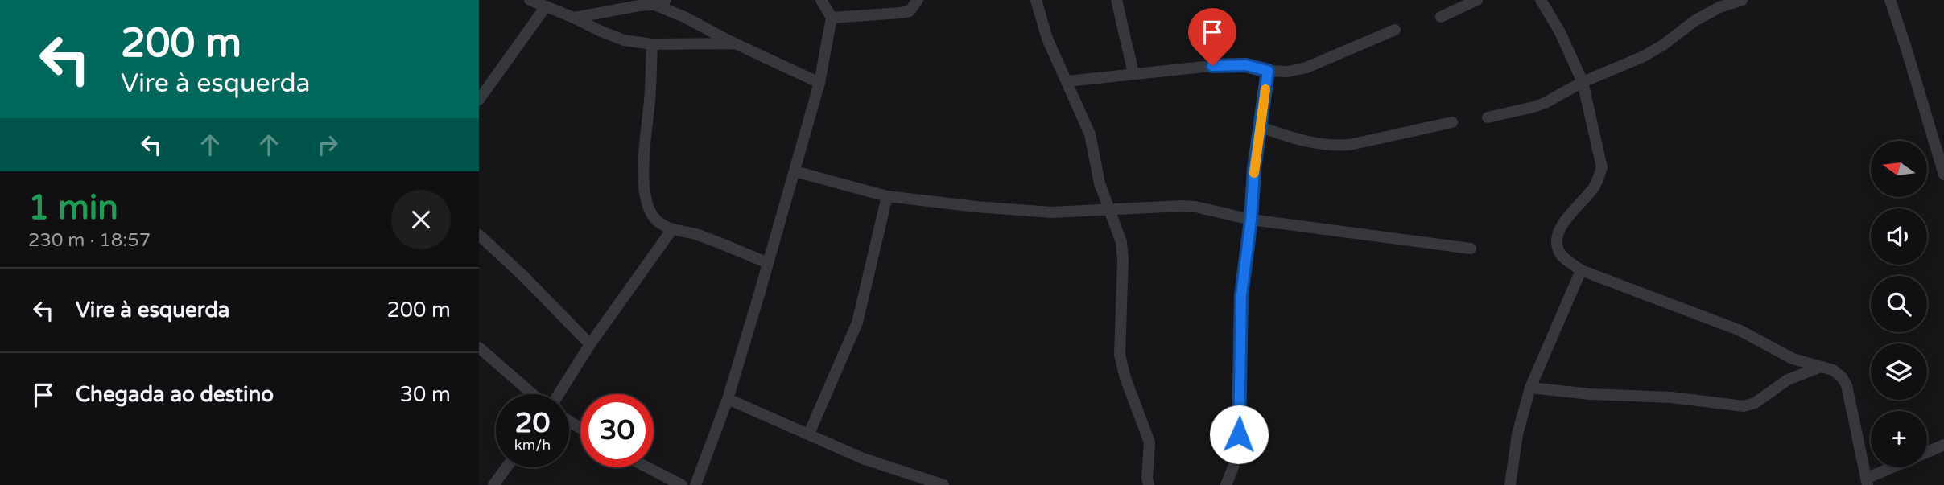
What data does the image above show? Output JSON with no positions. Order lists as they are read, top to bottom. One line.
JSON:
{"north":"left","page":{"turn":["200 m","Vire à esquerda"],"map_buttons":"+","heading":["1 min","230 m · 18:57"],"list":[{"name":"Vire à esquerda","value":"200 m"},{"name":"Chegada ao destino","value":"30 m"}],"speed":"20 km/h","limit":"30"}}
